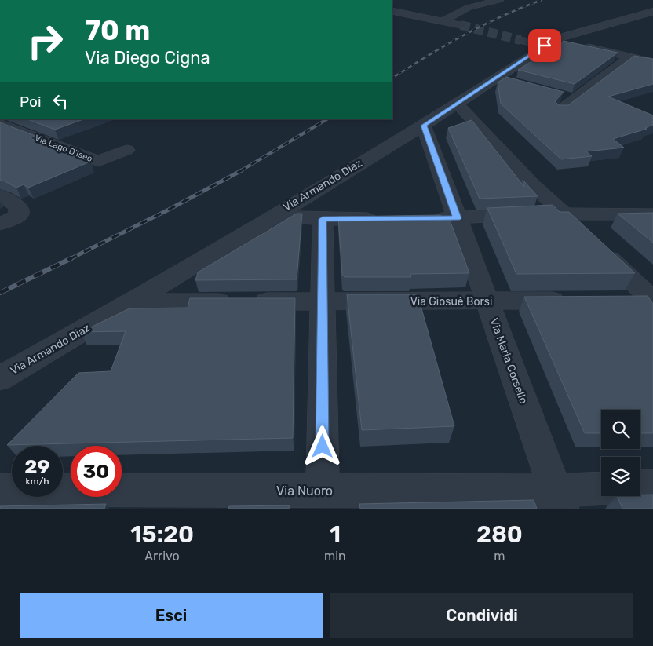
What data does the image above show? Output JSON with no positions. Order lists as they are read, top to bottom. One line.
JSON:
{"streets":{"street":["Via Lago D'Iseo","Via Armando Diaz","Via Giosuè Borsi","Via Maria Corsello","Via Nuoro"]},"crossings":[["Via Armando Diaz","Via Giosuè Borsi"],["Via Armando Diaz","Via Maria Corsello"],["Via Giosuè Borsi","Via Maria Corsello"],["Via Maria Corsello","Via Nuoro"]],"page":{"turn":["70 m","Via Diego Cigna"],"then":"Poi","speed":"29 km/h","limit":"30","eta":["15:20","Arrivo","1","min","280","m"],"buttons":["Esci","Condividi"]}}
